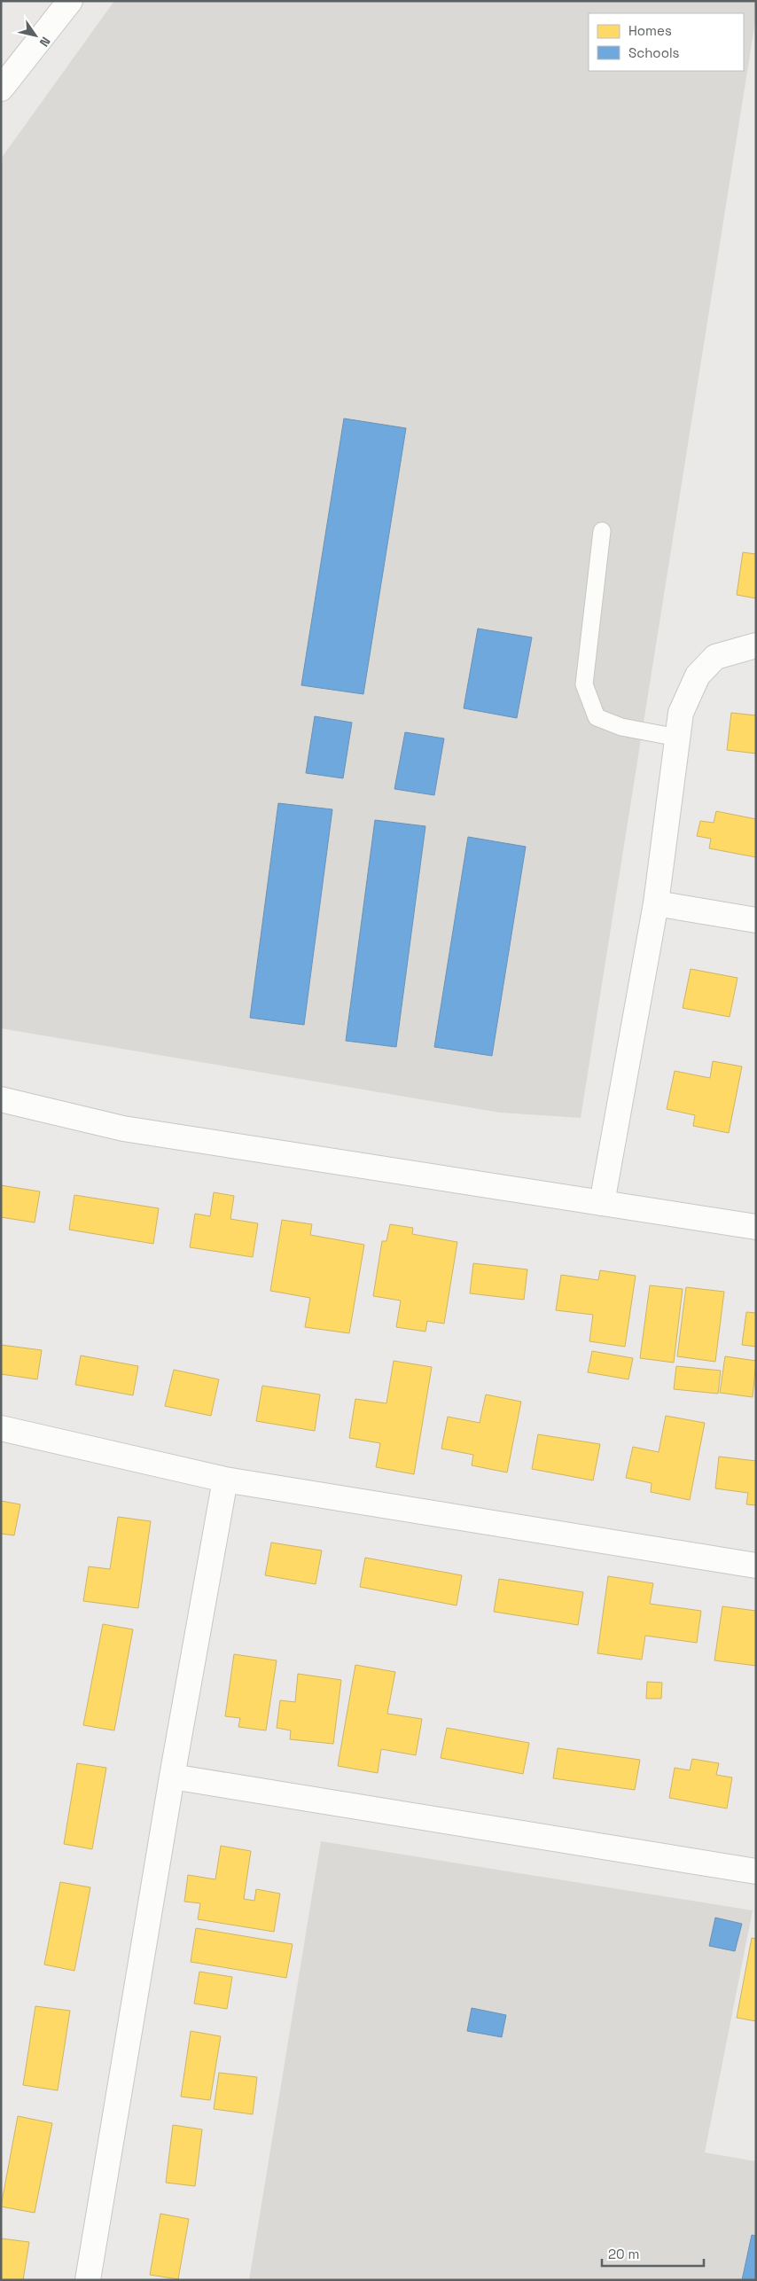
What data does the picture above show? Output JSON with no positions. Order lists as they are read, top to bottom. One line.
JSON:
{"legend":["Homes","Schools"],"scale_bar":"20 m","north":"bottom right"}
